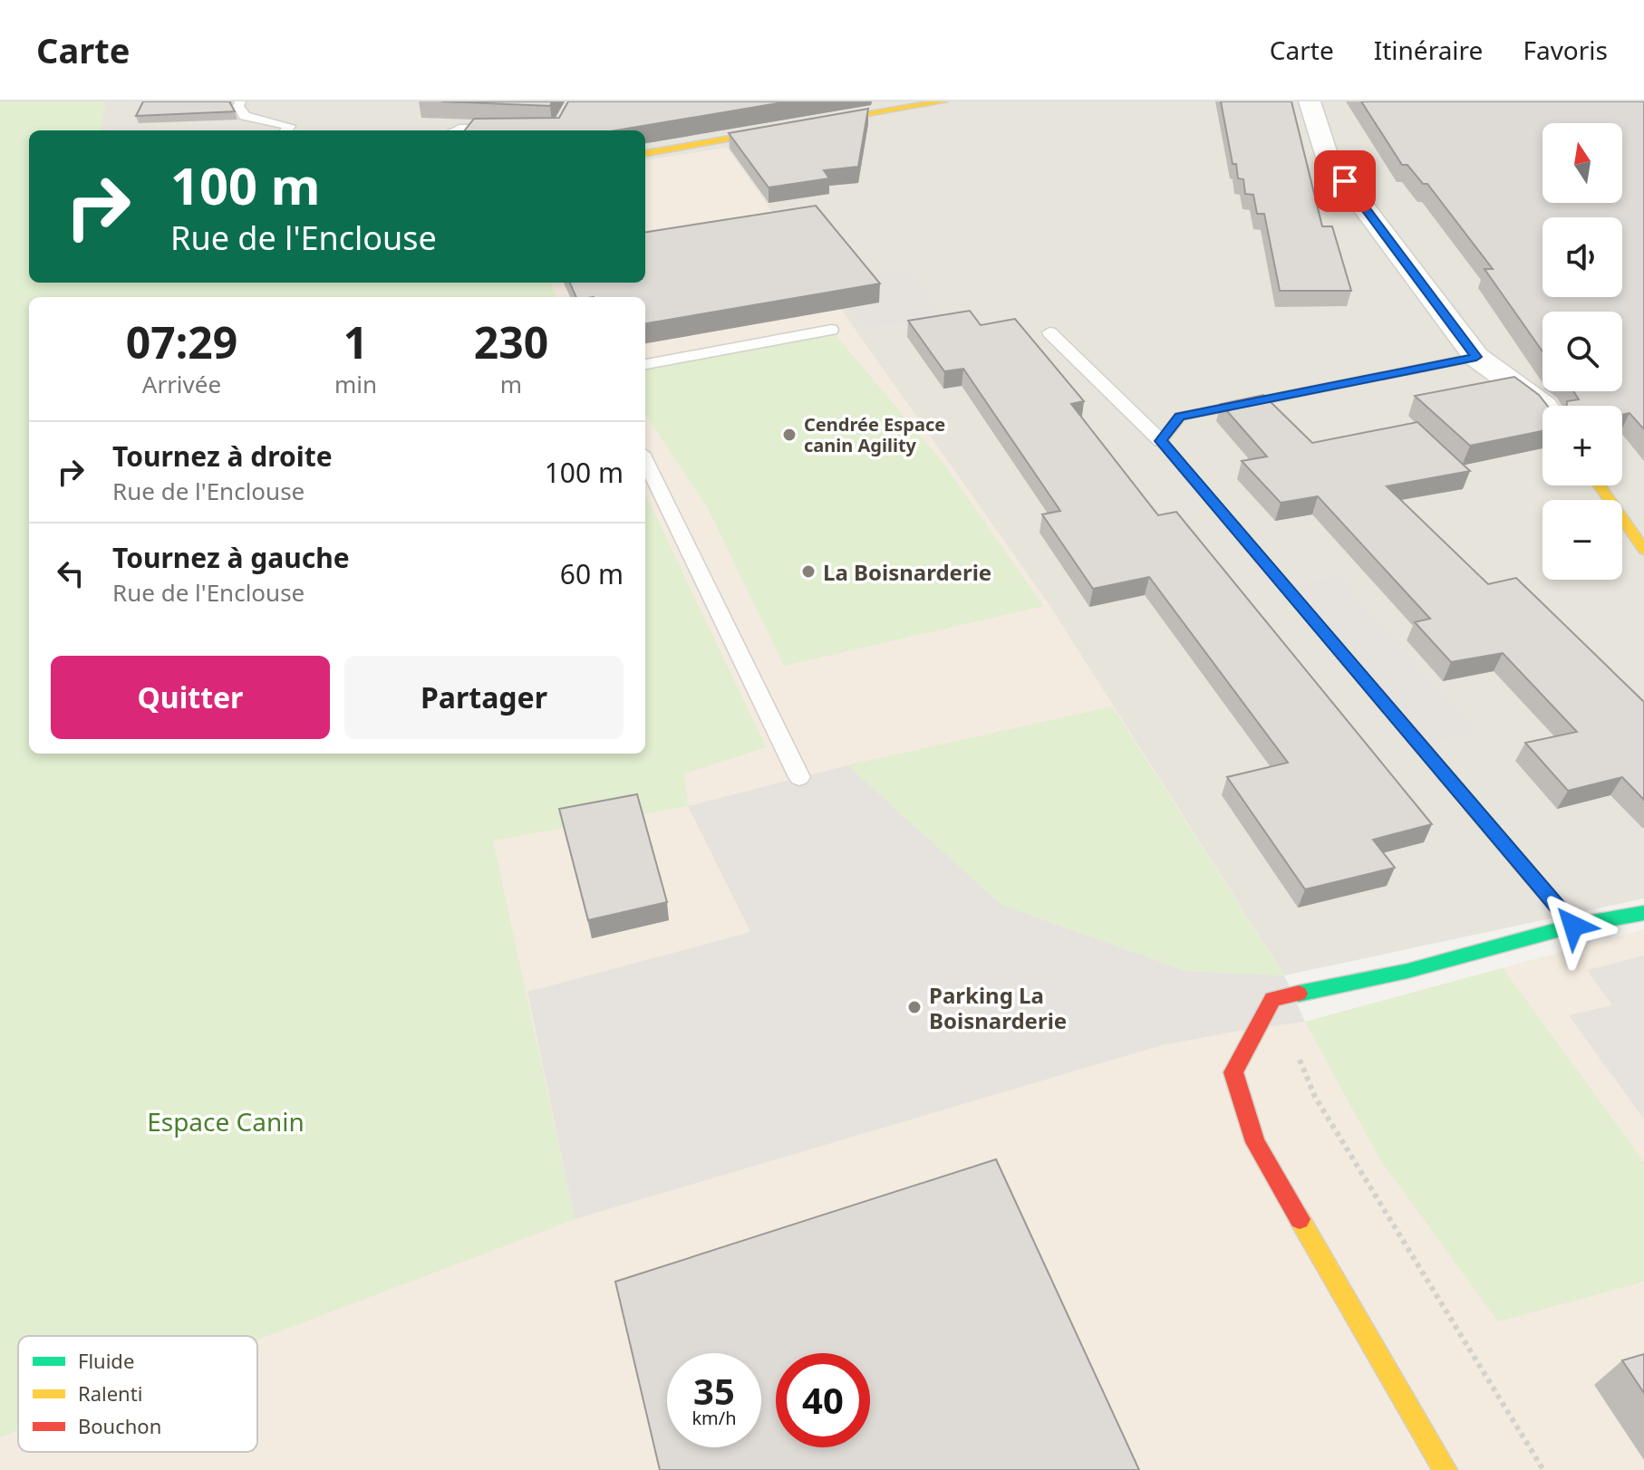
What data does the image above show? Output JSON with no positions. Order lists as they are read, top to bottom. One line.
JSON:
{"parks":["Espace Canin"],"places":["Cendrée Espace canin Agility","La Boisnarderie","Parking La Boisnarderie"],"legend":["Fluide","Ralenti","Bouchon"],"north":"top","page":{"header":"Carte","nav":["Carte","Itinéraire","Favoris"],"map_buttons":["+","−"],"turn":["100 m","Rue de l'Enclouse"],"eta":["07:29","Arrivée","1","min","230","m"],"list":[{"name":"Tournez à droite","note":"Rue de l'Enclouse","value":"100 m"},{"name":"Tournez à gauche","note":"Rue de l'Enclouse","value":"60 m"}],"buttons":["Quitter","Partager"],"speed":"35 km/h","limit":"40"}}
